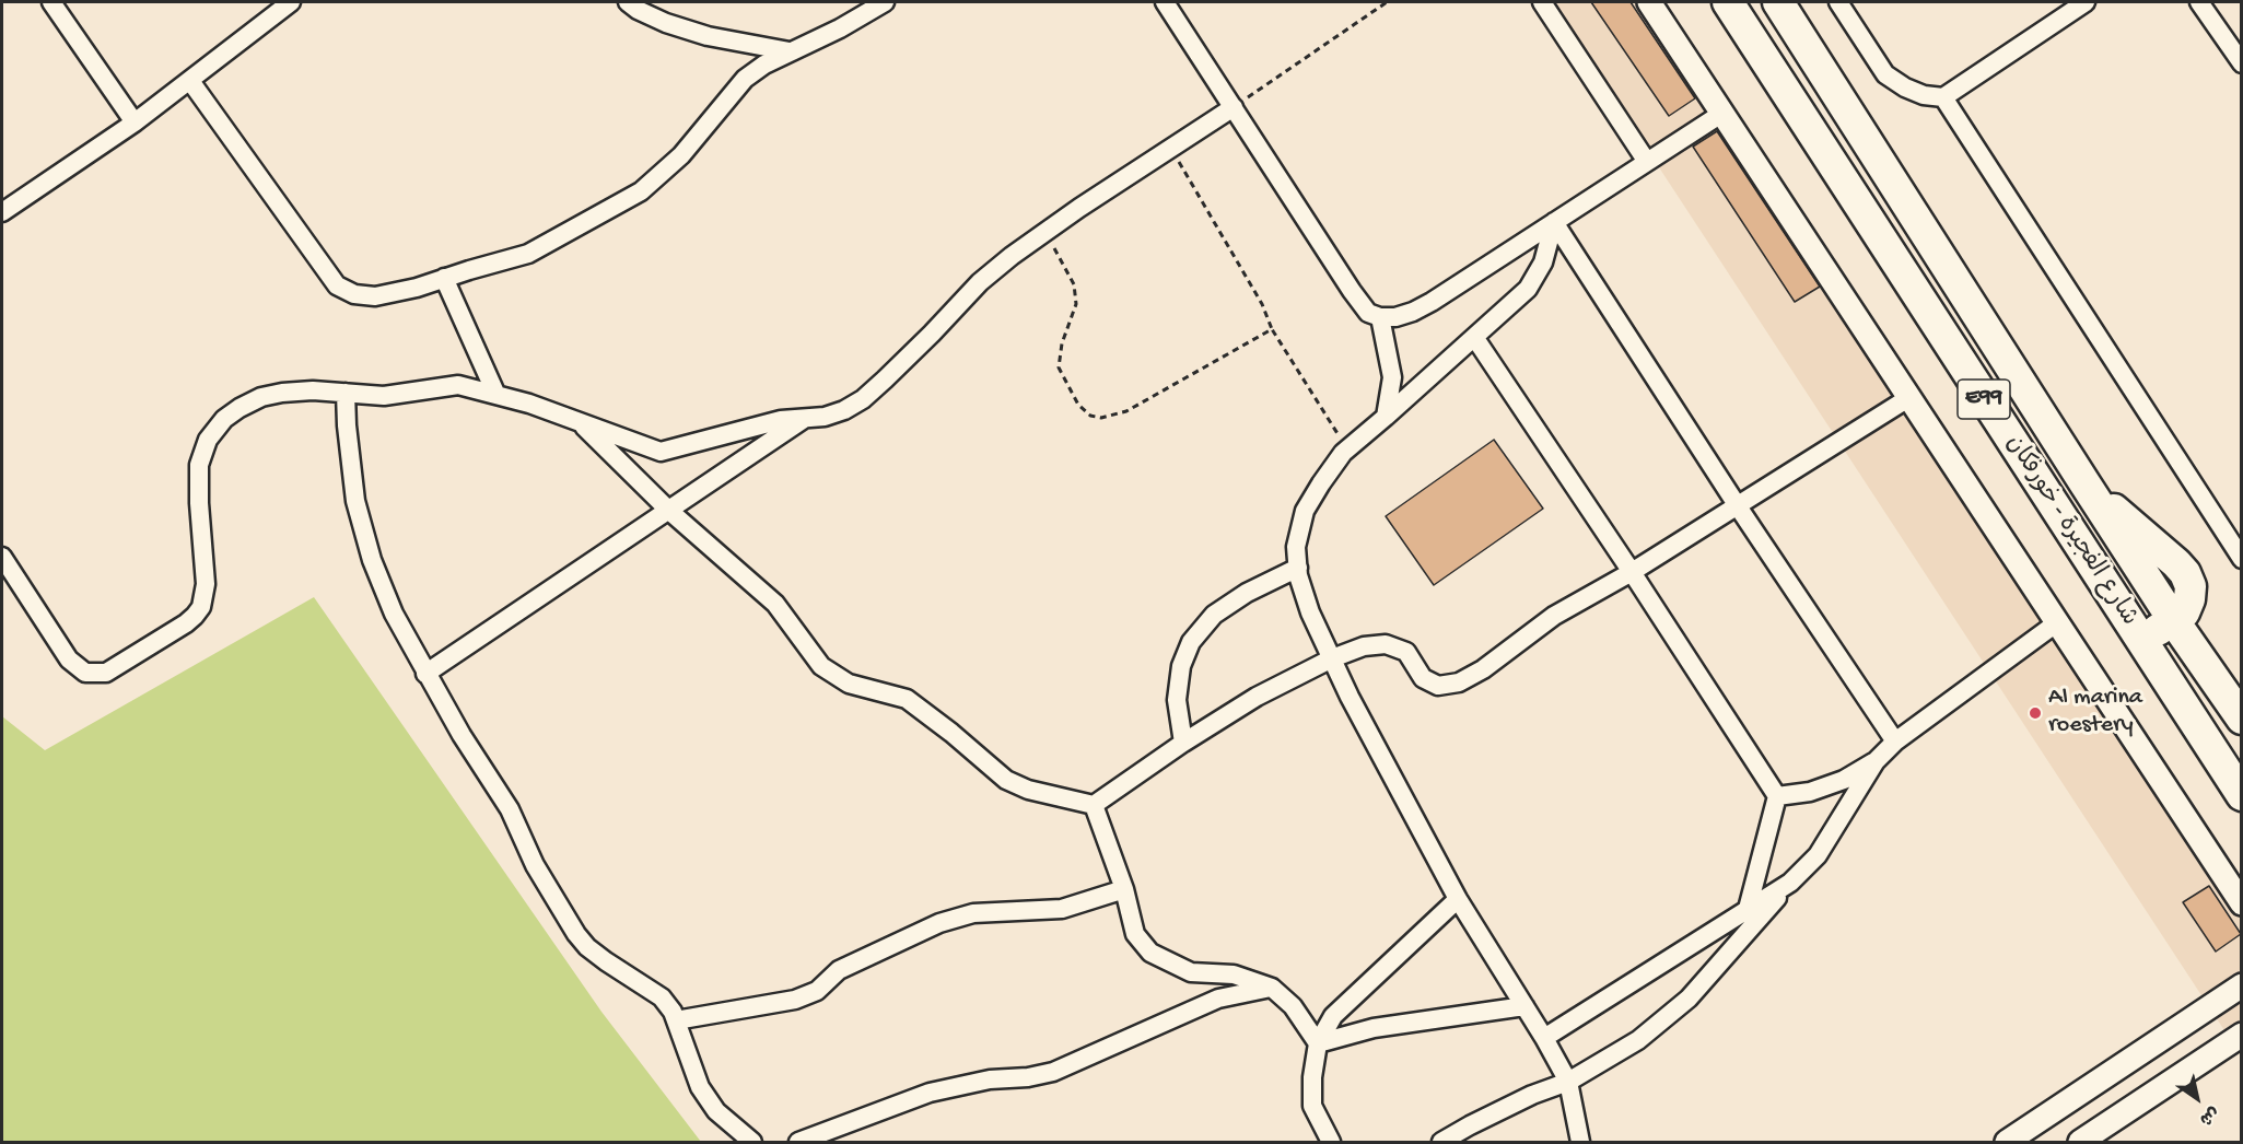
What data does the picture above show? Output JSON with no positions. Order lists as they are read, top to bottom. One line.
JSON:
{"streets":{"highway":["E99","شارع الفجيرة - خورفكان"]},"places":["Al marina roestery"],"north":"bottom right"}
